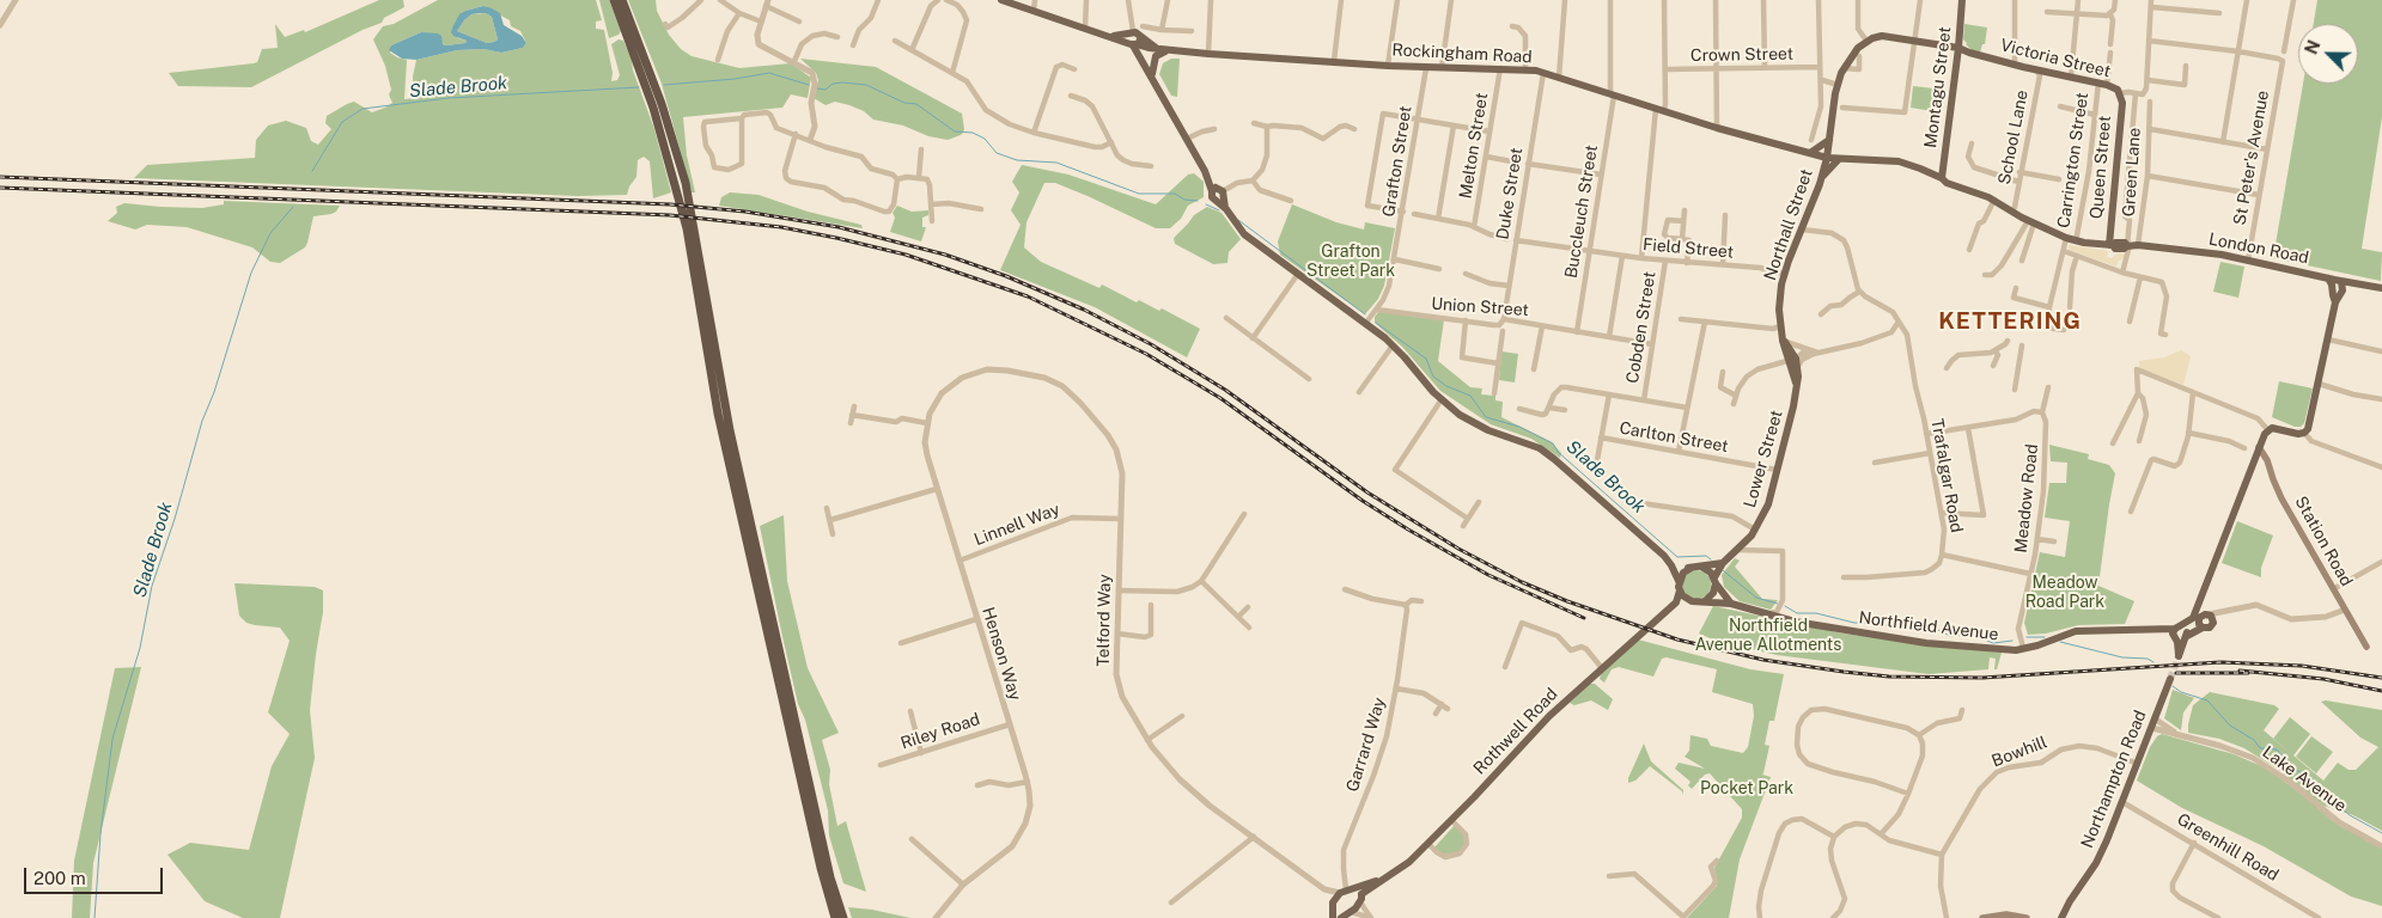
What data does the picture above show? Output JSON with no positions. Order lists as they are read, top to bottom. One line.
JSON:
{"streets":{"main road":["Rockingham Road","Victoria Street","Montagu Street","Queen Street","Northall Street","London Road","Lower Street","Station Road","Northfield Avenue","Rothwell Road","Northampton Road"],"street":["Crown Street","School Lane","Melton Street","St Peter's Avenue","Carrington Street","Grafton Street","Green Lane","Duke Street","Buccleuch Street","Field Street","Union Street","Cobden Street","Carlton Street","Trafalgar Road","Meadow Road","Linnell Way","Telford Way","Henson Way","Riley Road","Garrard Way","Bowhill","Lake Avenue","Greenhill Road"]},"crossings":[["Rockingham Road","Montagu Street"],["Rockingham Road","Melton Street"],["Rockingham Road","Grafton Street"],["Rockingham Road","Duke Street"],["Rockingham Road","Buccleuch Street"],["Rockingham Road","Northall Street"],["Rockingham Road","London Road"],["Victoria Street","Montagu Street"],["Victoria Street","School Lane"],["Victoria Street","Carrington Street"],["Victoria Street","Queen Street"],["Victoria Street","Northall Street"],["School Lane","London Road"],["St Peter's Avenue","London Road"],["Carrington Street","London Road"],["Grafton Street","Union Street"],["Queen Street","London Road"],["Green Lane","London Road"],["Duke Street","Field Street"],["Duke Street","Union Street"],["Buccleuch Street","Field Street"],["Buccleuch Street","Union Street"],["Northall Street","Field Street"],["Northall Street","Lower Street"],["Field Street","Cobden Street"],["Union Street","Cobden Street"],["Carlton Street","Lower Street"],["Lower Street","Northfield Avenue"],["Lower Street","Rothwell Road"],["Meadow Road","Northfield Avenue"],["Linnell Way","Telford Way"],["Linnell Way","Henson Way"],["Telford Way","Henson Way"],["Telford Way","Garrard Way"],["Northfield Avenue","Rothwell Road"],["Henson Way","Riley Road"],["Bowhill","Northampton Road"],["Northampton Road","Lake Avenue"],["Northampton Road","Greenhill Road"]],"districts":["KETTERING"],"water":["Slade Brook"],"parks":["Grafton Street Park","Meadow Road Park","Northfield Avenue Allotments","Pocket Park"],"scale_bar":"200 m","north":"top left"}
